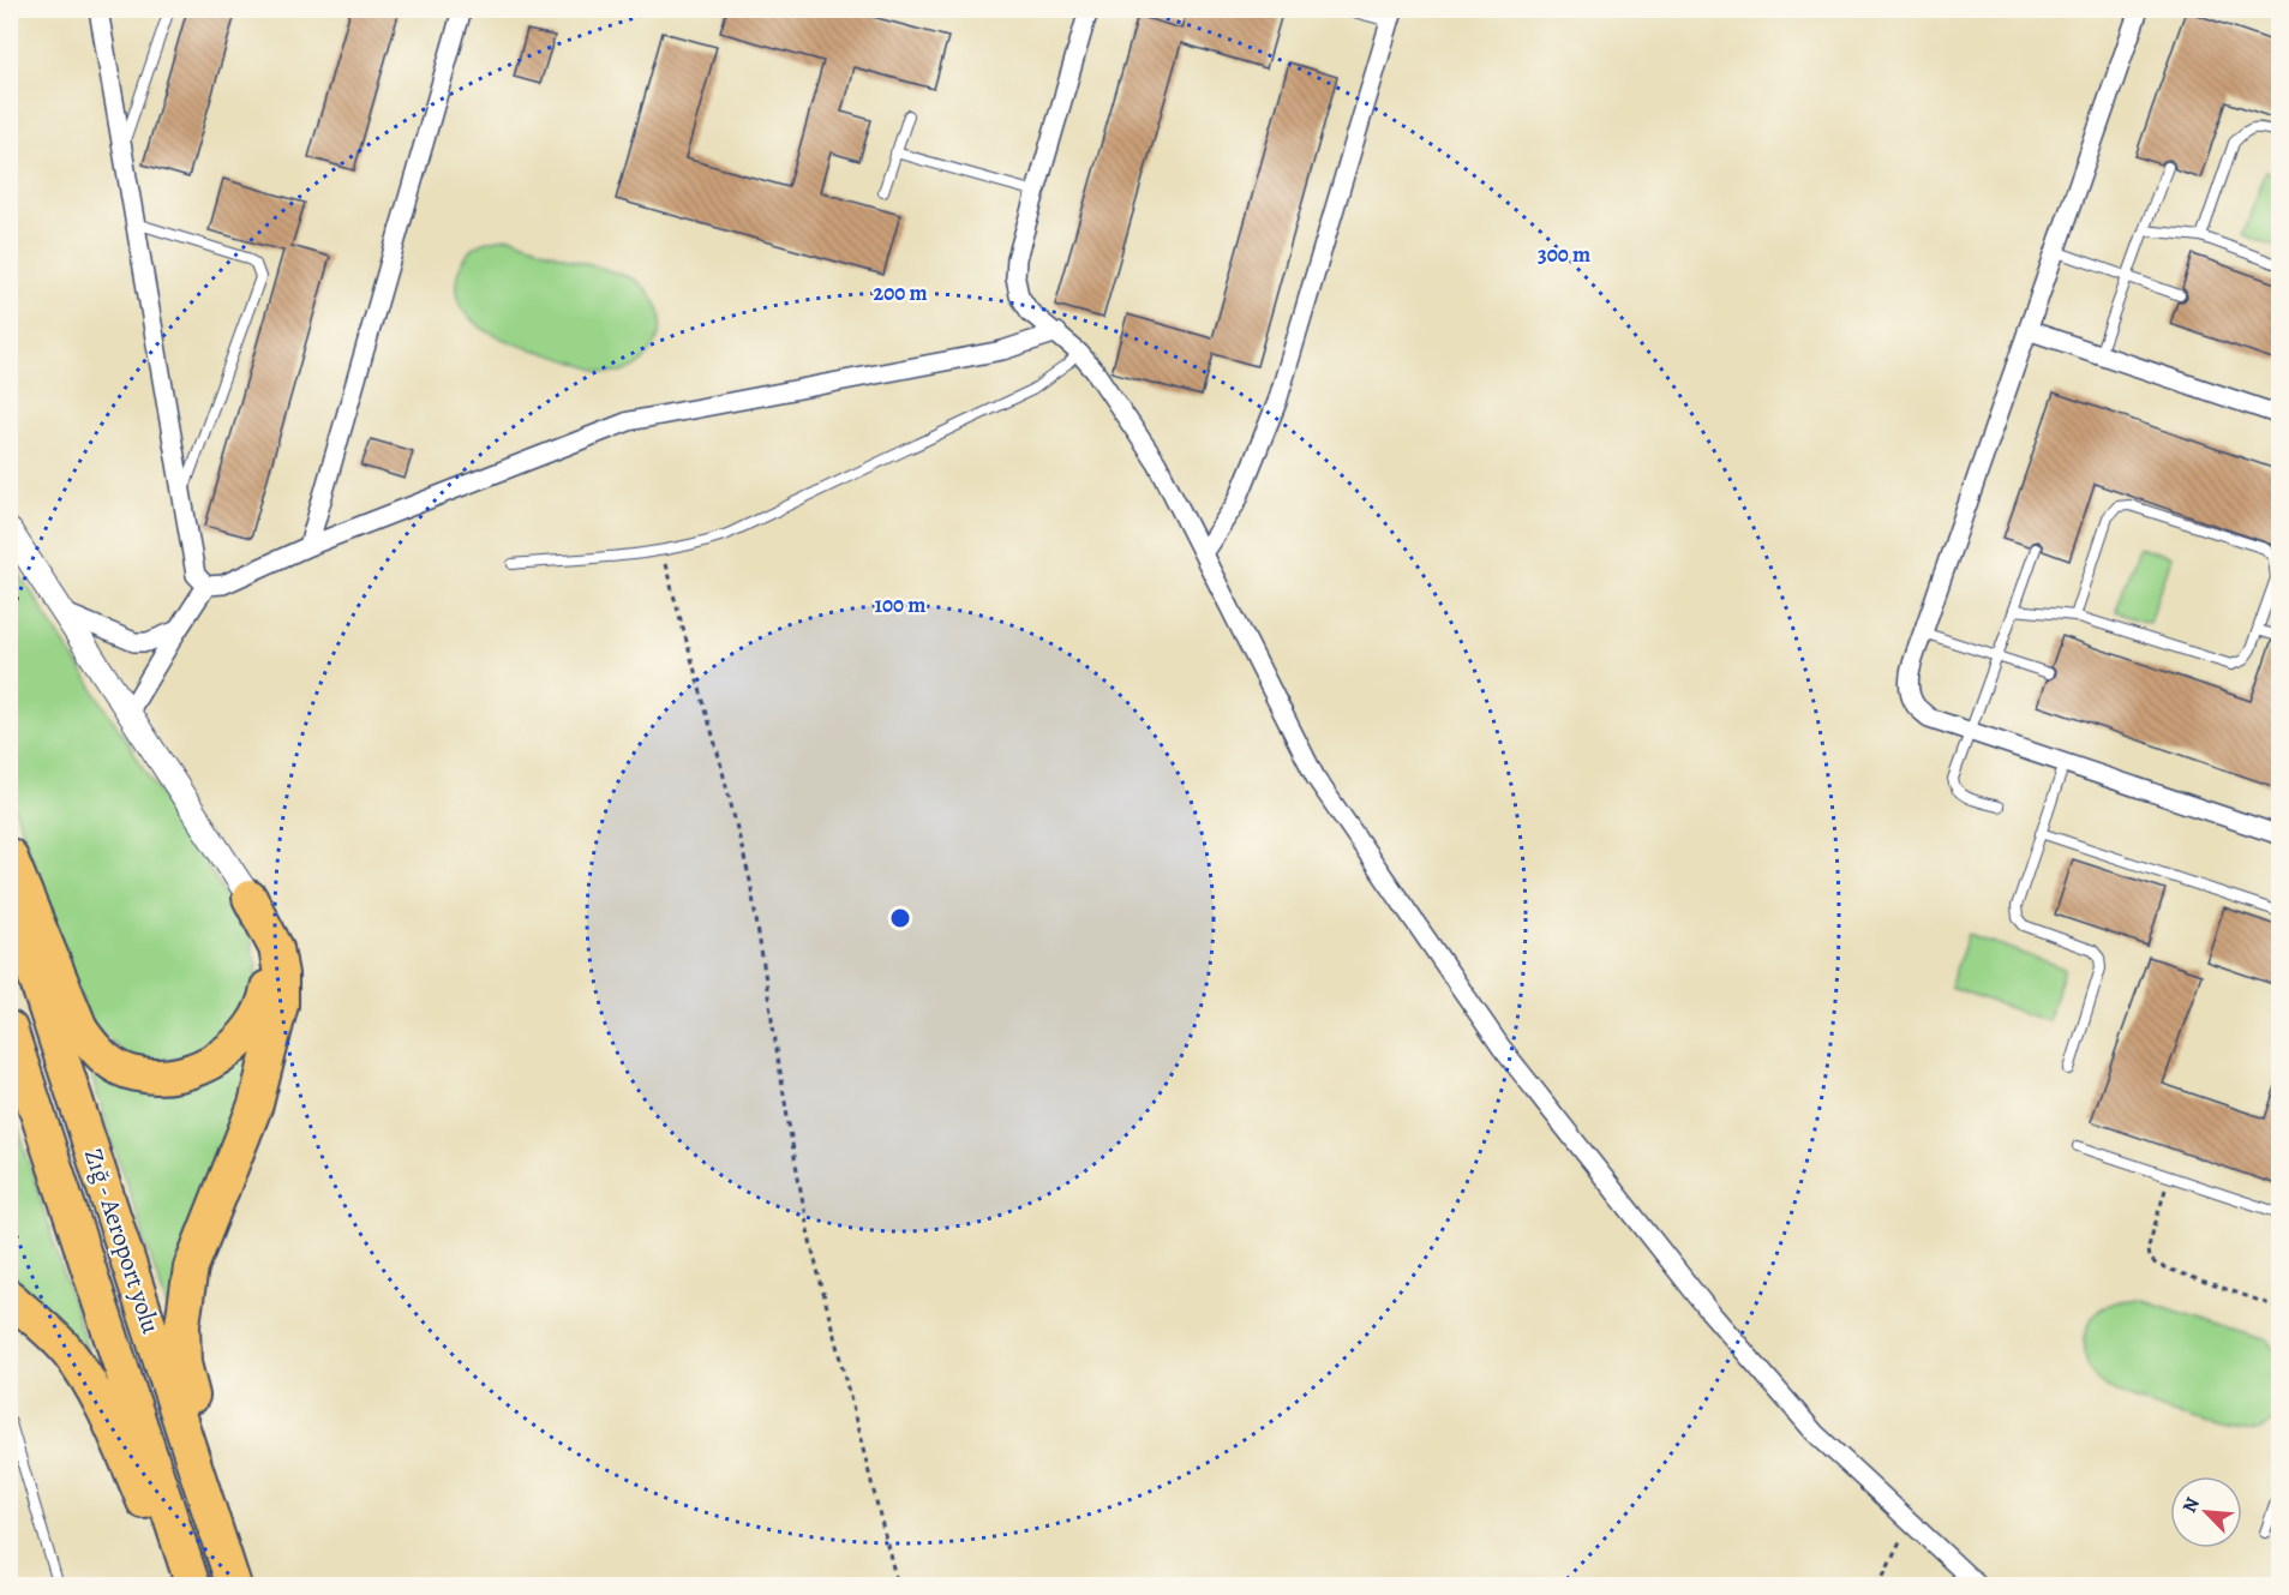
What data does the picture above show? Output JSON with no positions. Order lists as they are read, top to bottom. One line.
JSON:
{"streets":{"highway":["Zığ - Aeroport yolu"]},"north":"top left","rings":["300 m","200 m","100 m"]}
